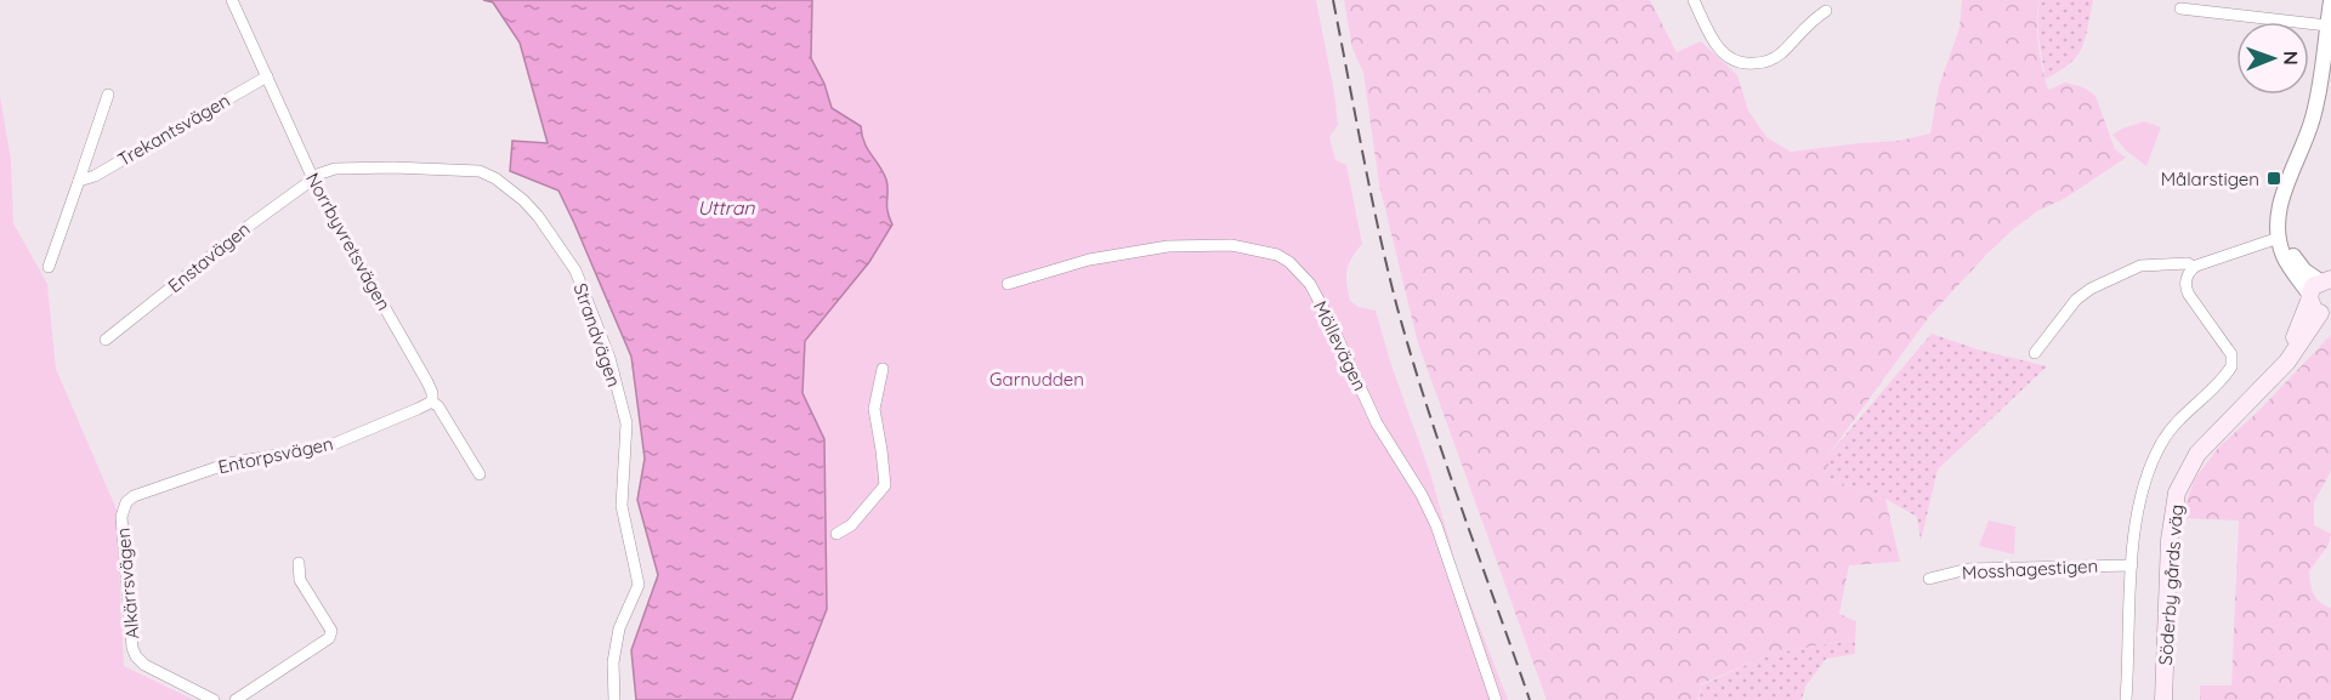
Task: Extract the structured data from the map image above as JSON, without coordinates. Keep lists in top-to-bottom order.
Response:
{
  "streets": {
    "main road": ["Söderby gårds väg"],
    "street": [
      "Trekantsvägen",
      "Norrbyvretsvägen",
      "Enstavägen",
      "Strandvägen",
      "Möllevägen",
      "Entorpsvägen",
      "Mosshagestigen",
      "Alkärrsvägen"
    ]
  },
  "crossings": [
    ["Trekantsvägen", "Norrbyvretsvägen"],
    ["Norrbyvretsvägen", "Enstavägen"],
    ["Norrbyvretsvägen", "Strandvägen"],
    ["Norrbyvretsvägen", "Entorpsvägen"],
    ["Enstavägen", "Strandvägen"],
    ["Entorpsvägen", "Alkärrsvägen"]
  ],
  "water": ["Uttran"],
  "parks": ["Garnudden"],
  "places": {
    "transit": ["Målarstigen"]
  },
  "north": "right"
}
